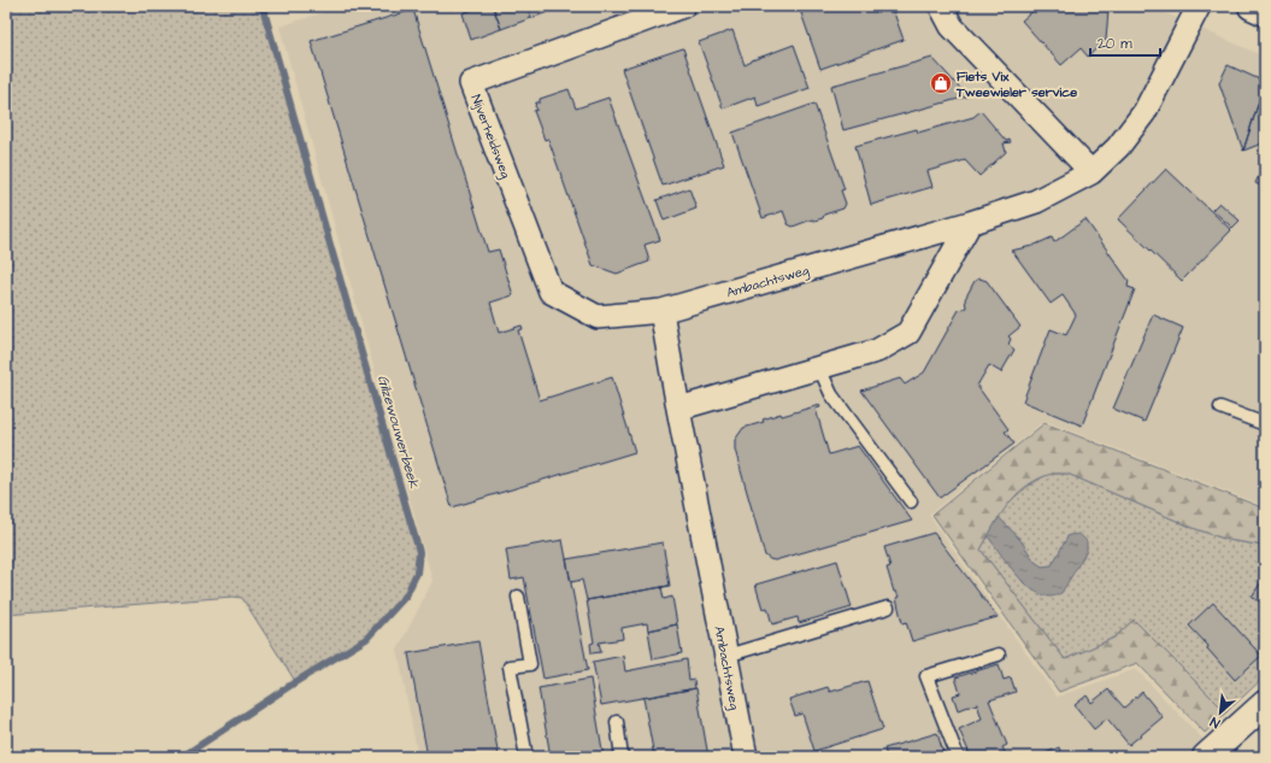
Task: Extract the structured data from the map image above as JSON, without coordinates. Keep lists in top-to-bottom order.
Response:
{
  "streets": {
    "street": ["Nijverheidsweg", "Ambachtsweg"]
  },
  "crossings": [
    ["Nijverheidsweg", "Ambachtsweg"]
  ],
  "water": ["Gilzewouwerbeek"],
  "places": {
    "shop": ["Fiets Vix Tweewieler service"]
  },
  "scale_bar": "20 m",
  "north": "bottom left"
}
